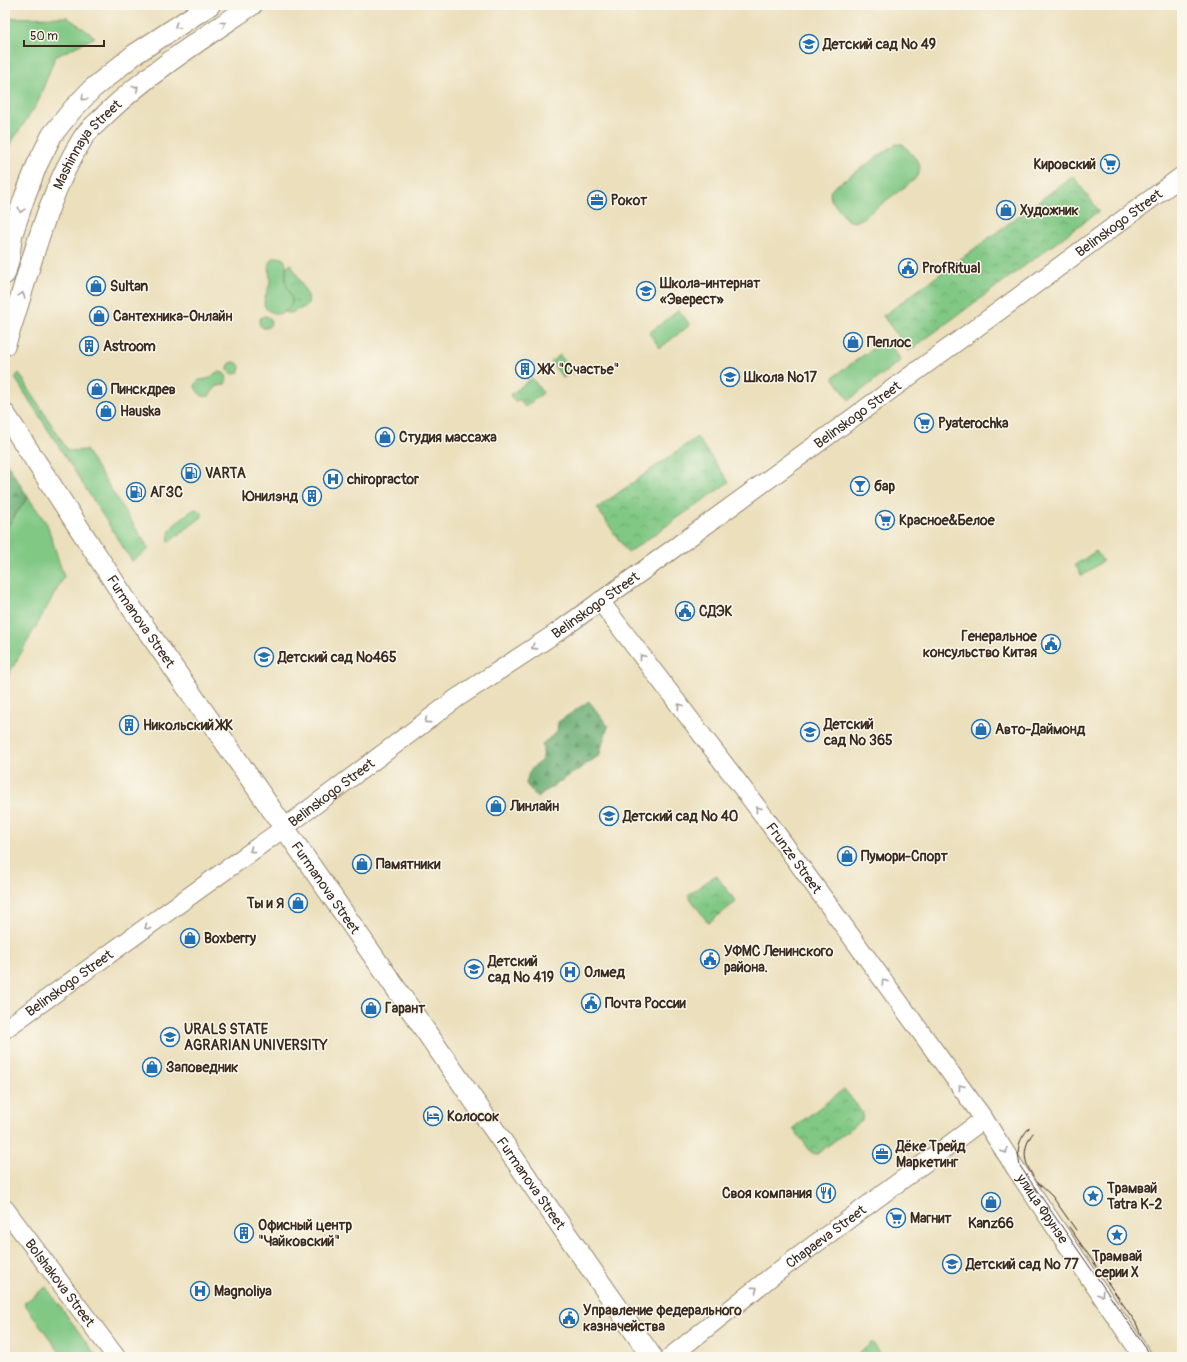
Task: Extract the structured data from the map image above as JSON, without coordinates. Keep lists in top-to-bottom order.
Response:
{
  "streets": {
    "main road": [
      "Mashinnaya Street",
      "Belinskogo Street",
      "Furmanova Street",
      "Frunze Street",
      "улица Фрунзе",
      "Chapaeva Street",
      "Bolshakova Street"
    ]
  },
  "crossings": [
    ["Belinskogo Street", "Furmanova Street"],
    ["Belinskogo Street", "Frunze Street"],
    ["Frunze Street", "улица Фрунзе"],
    ["Frunze Street", "Chapaeva Street"],
    ["улица Фрунзе", "Chapaeva Street"]
  ],
  "one_way": [
    "Belinskogo Street",
    "Frunze Street",
    "улица Фрунзе",
    "Chapaeva Street"
  ],
  "places": {
    "school or university": [
      "Детский сад № 49",
      "Школа-интернат «Эверест»",
      "Школа №17",
      "Детский сад №465",
      "Детский сад № 365",
      "Детский сад № 40",
      "Детский сад № 419",
      "URALS STATE AGRARIAN UNIVERSITY",
      "Детский сад № 77"
    ],
    "supermarket": [
      "Кировский",
      "Pyaterochka",
      "Красное&Белое",
      "Магнит"
    ],
    "office": ["Рокот", "Дёке Трейд Маркетинг"],
    "shop": [
      "Художник",
      "Sultan",
      "Сантехника-Онлайн",
      "Пеплос",
      "Пинскдрев",
      "Hauska",
      "Студия массажа",
      "Авто-Даймонд",
      "Линлайн",
      "Пумори-Спорт",
      "Памятники",
      "Ты и Я",
      "Boxberry",
      "Гарант",
      "Заповедник",
      "Kanz66"
    ],
    "public building": [
      "ProfRitual",
      "СДЭК",
      "Генеральное консульство Китая",
      "УФМС Ленинского района.",
      "Почта России",
      "Управление федерального казначейства"
    ],
    "building": [
      "Astroom",
      "ЖК \"Счастье\"",
      "Юнилэнд",
      "Никольский ЖК",
      "Офисный центр \"Чайковский\""
    ],
    "fuel station": ["VARTA", "АГЗС"],
    "hospital": ["chiropractor", "Олмед", "Magnoliya"],
    "bar": ["бар"],
    "hotel": ["Колосок"],
    "restaurant": ["Своя компания"],
    "place": ["Трамвай Tatra K-2", "Трамвай серии X"]
  },
  "scale_bar": "50 m"
}
